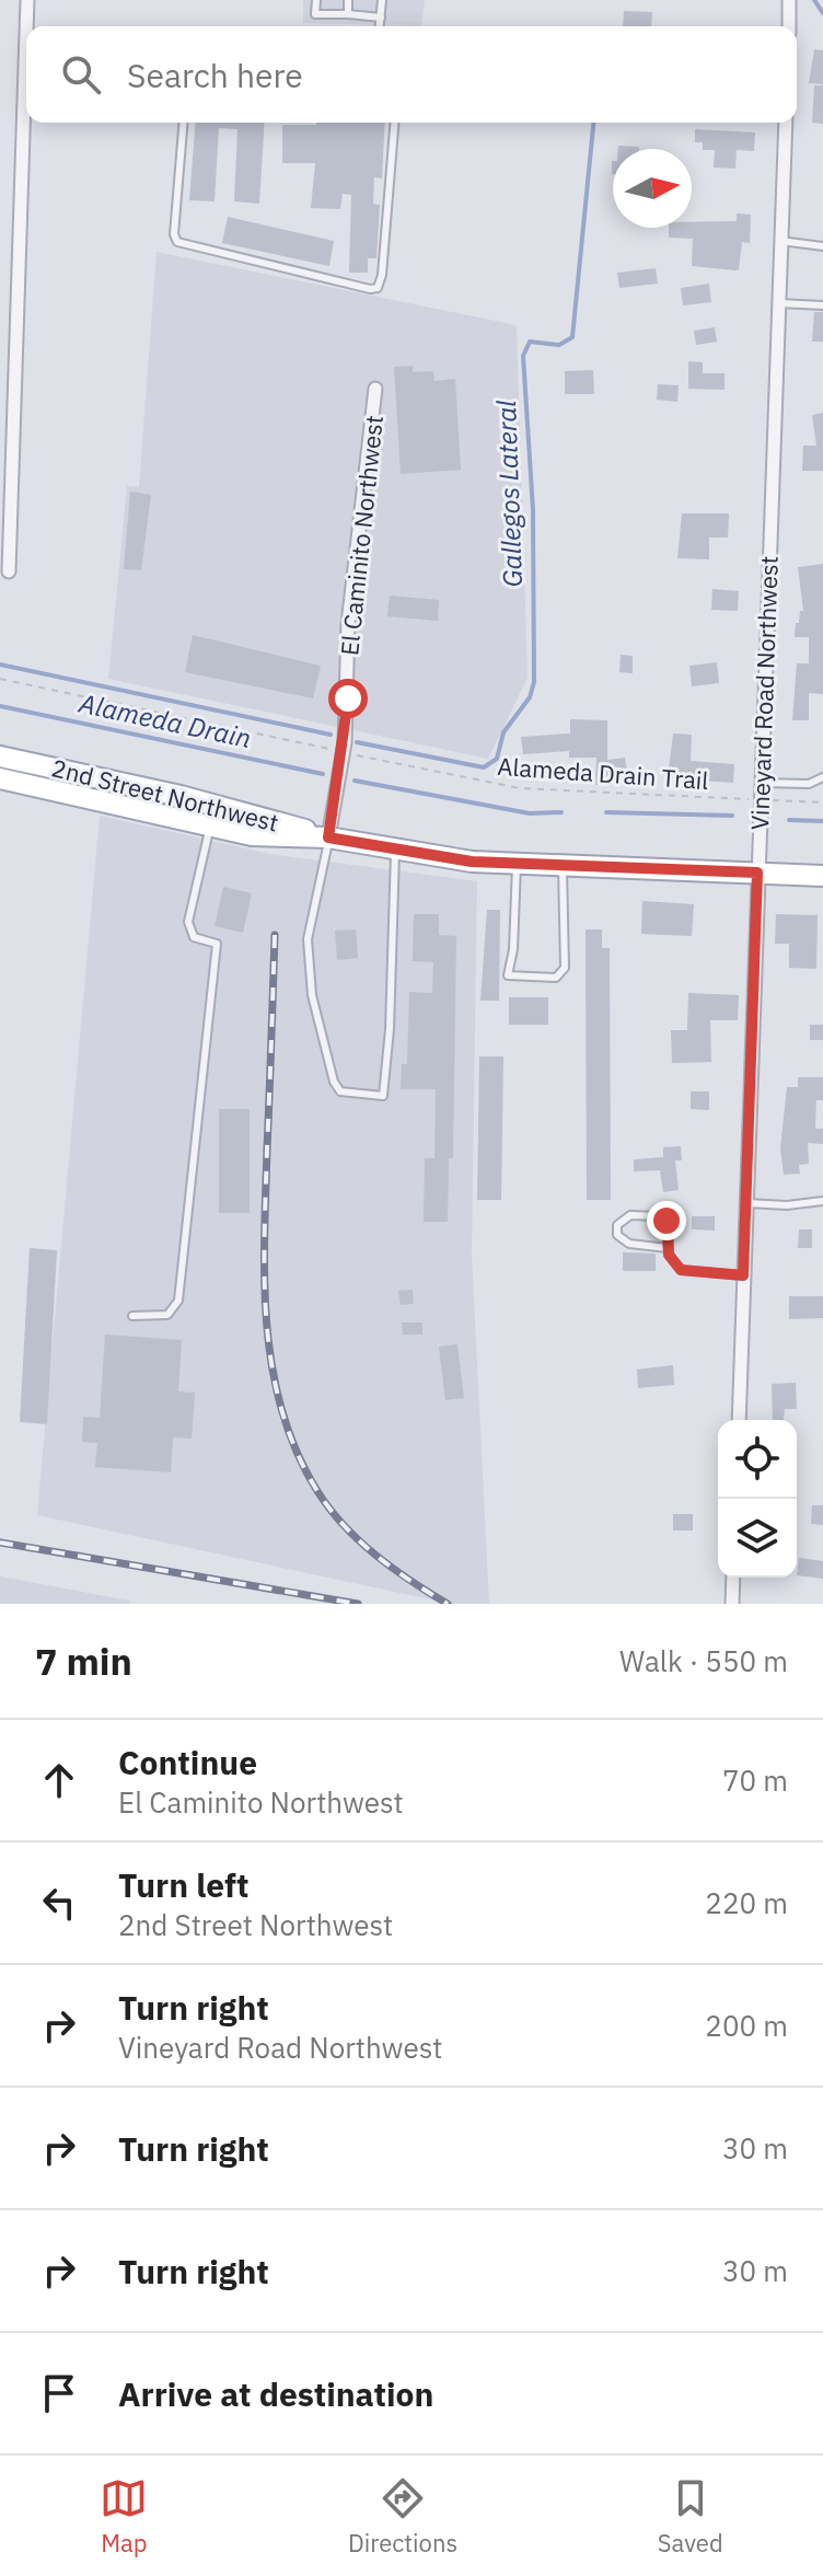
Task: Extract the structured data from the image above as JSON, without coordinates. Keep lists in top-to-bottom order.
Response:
{
  "streets": {
    "main road": ["2nd Street Northwest"],
    "street": ["El Caminito Northwest", "Vineyard Road Northwest"],
    "path": ["Alameda Drain Trail"]
  },
  "crossings": [
    ["El Caminito Northwest", "2nd Street Northwest"],
    ["Vineyard Road Northwest", "2nd Street Northwest"]
  ],
  "water": ["Gallegos Lateral", "Alameda Drain"],
  "north": "right",
  "page": {
    "search": "Search here",
    "heading": ["7 min", "Walk · 550 m"],
    "list": [
      ["Continue", "El Caminito Northwest", "70 m"],
      ["Turn left", "2nd Street Northwest", "220 m"],
      ["Turn right", "Vineyard Road Northwest", "200 m"],
      ["Turn right", "30 m"],
      ["Turn right", "30 m"],
      "Arrive at destination"
    ],
    "nav": ["Map", "Directions", "Saved"]
  }
}
